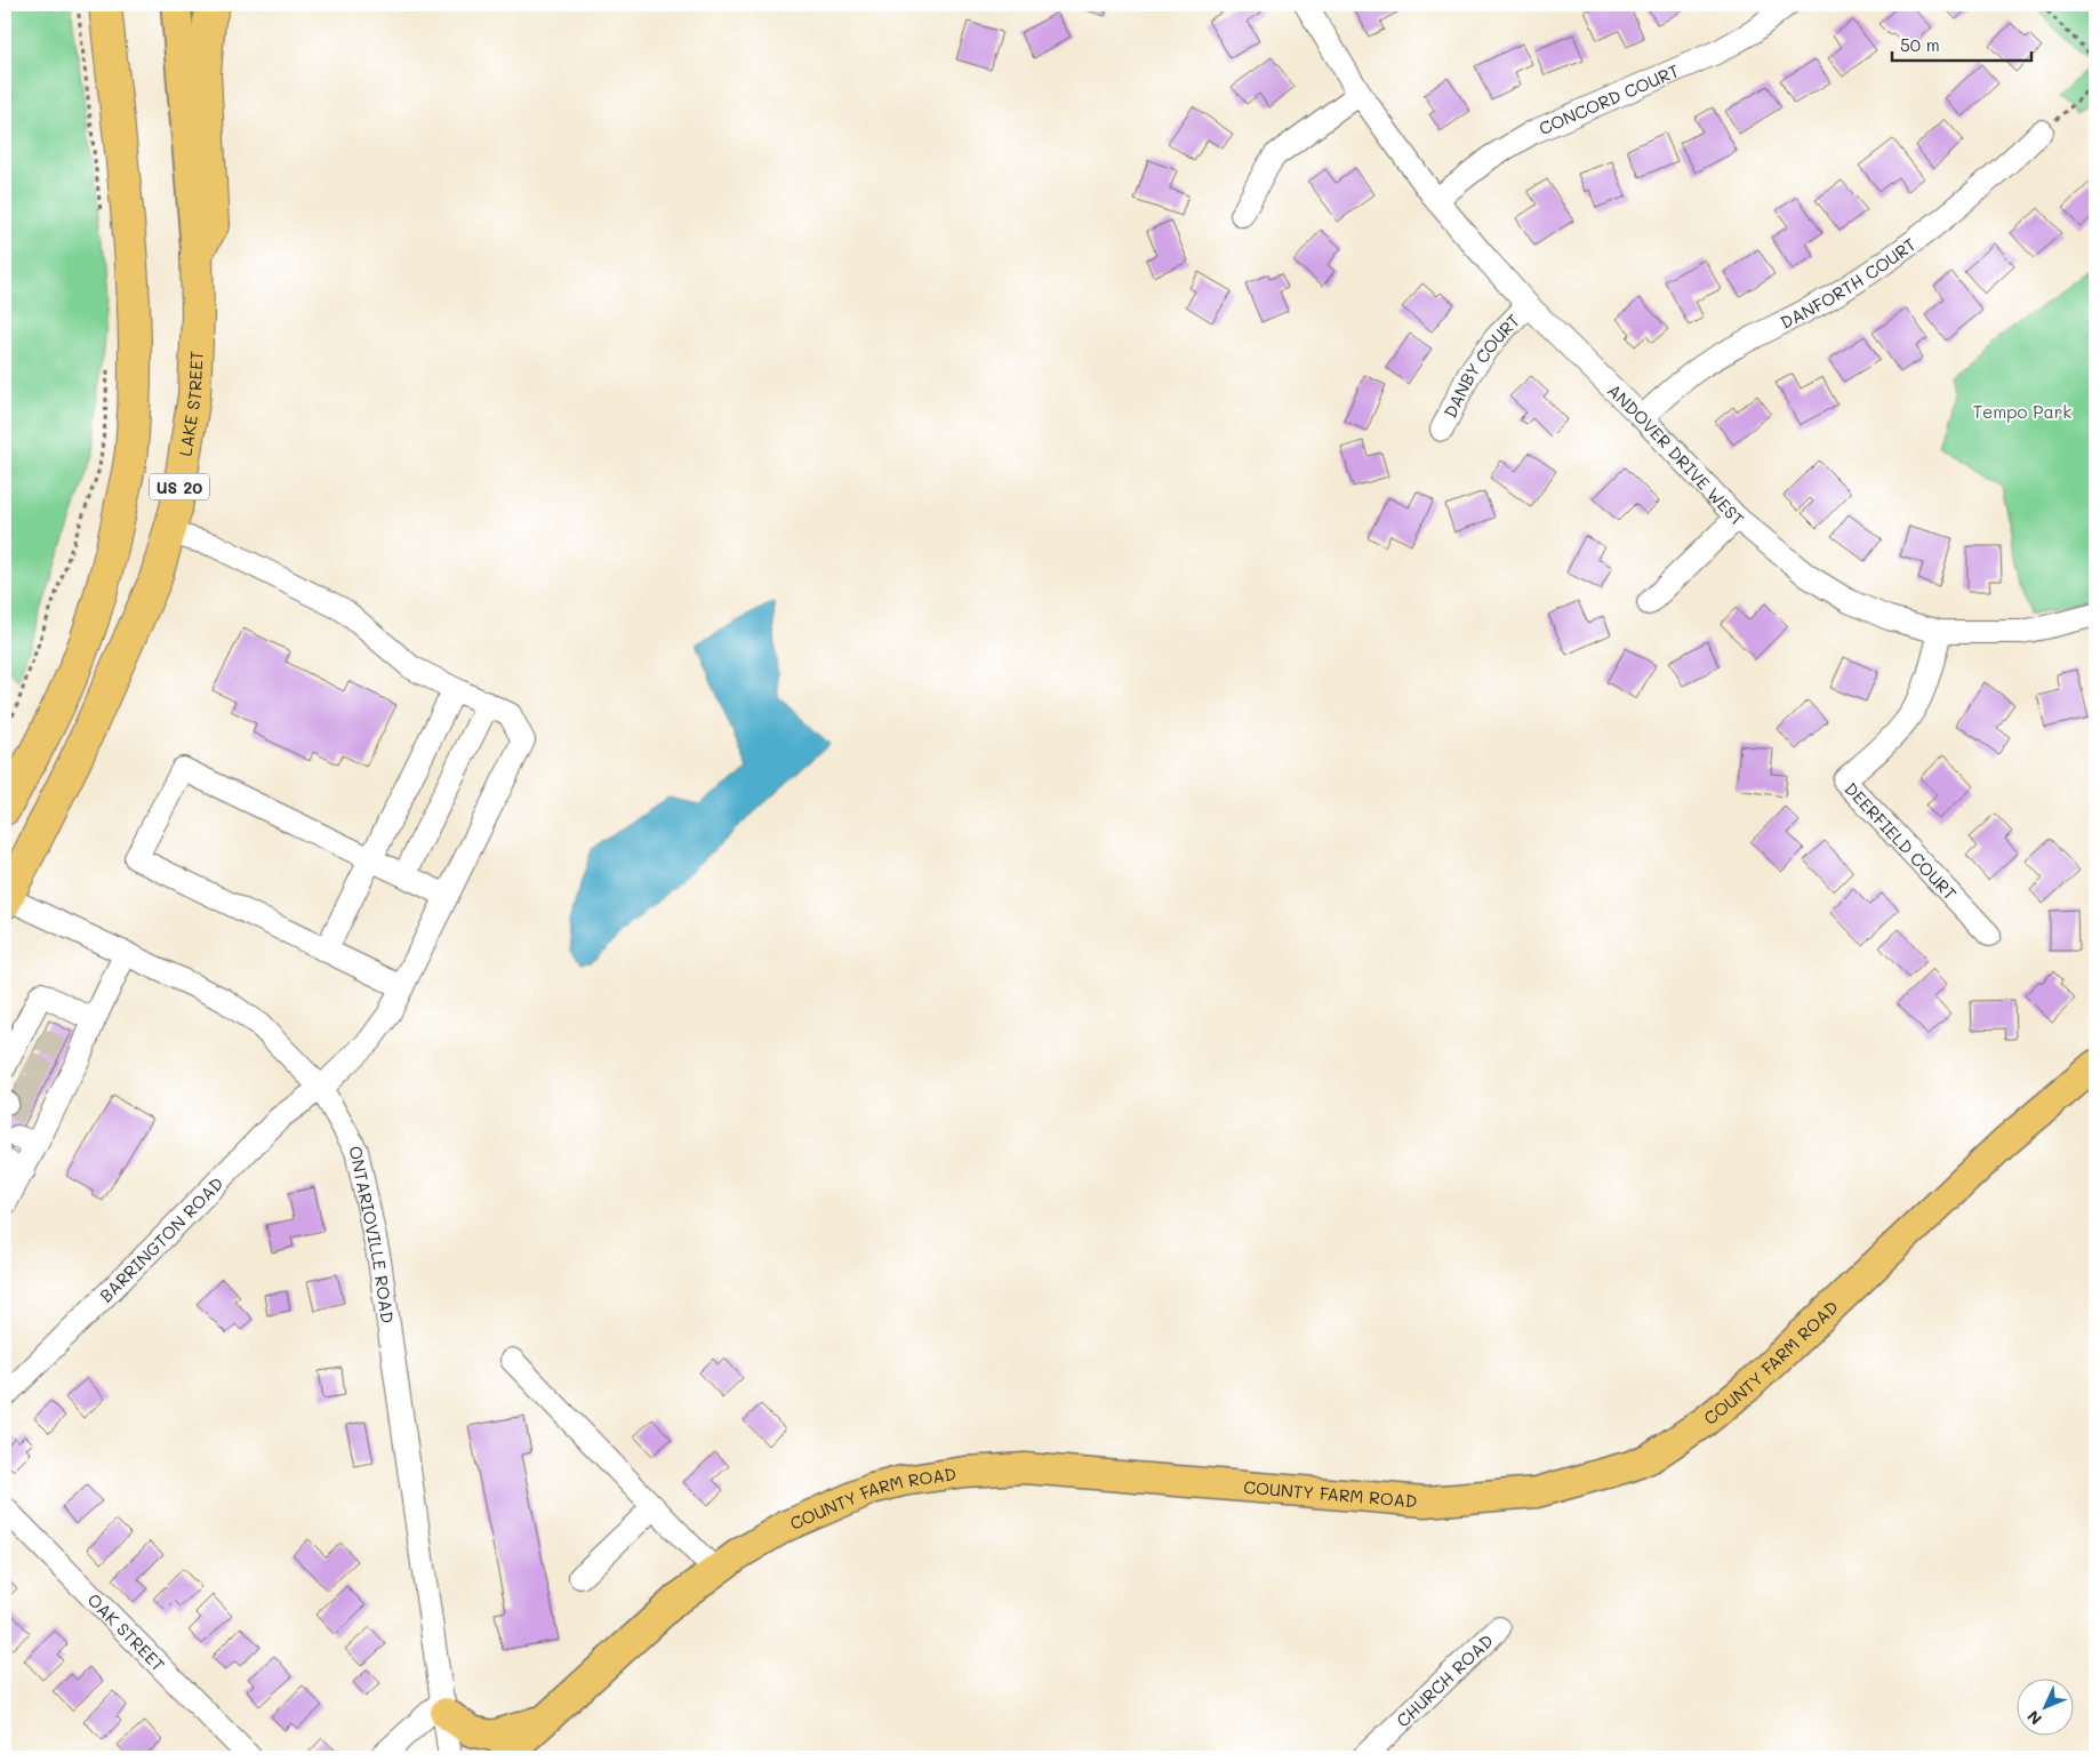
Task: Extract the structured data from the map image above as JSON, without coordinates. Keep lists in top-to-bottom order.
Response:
{
  "streets": {
    "highway": ["LAKE STREET", "US 20"],
    "main road": ["COUNTY FARM ROAD"],
    "street": [
      "CONCORD COURT",
      "DANFORTH COURT",
      "DANBY COURT",
      "ANDOVER DRIVE WEST",
      "DEERFIELD COURT",
      "ONTARIOVILLE ROAD",
      "BARRINGTON ROAD",
      "OAK STREET",
      "CHURCH ROAD"
    ]
  },
  "crossings": [
    ["CONCORD COURT", "ANDOVER DRIVE WEST"],
    ["DANFORTH COURT", "ANDOVER DRIVE WEST"],
    ["DANBY COURT", "ANDOVER DRIVE WEST"],
    ["LAKE STREET", "ONTARIOVILLE ROAD"],
    ["ANDOVER DRIVE WEST", "DEERFIELD COURT"],
    ["ONTARIOVILLE ROAD", "BARRINGTON ROAD"]
  ],
  "parks": ["Tempo Park"],
  "scale_bar": "50 m",
  "north": "bottom left"
}
